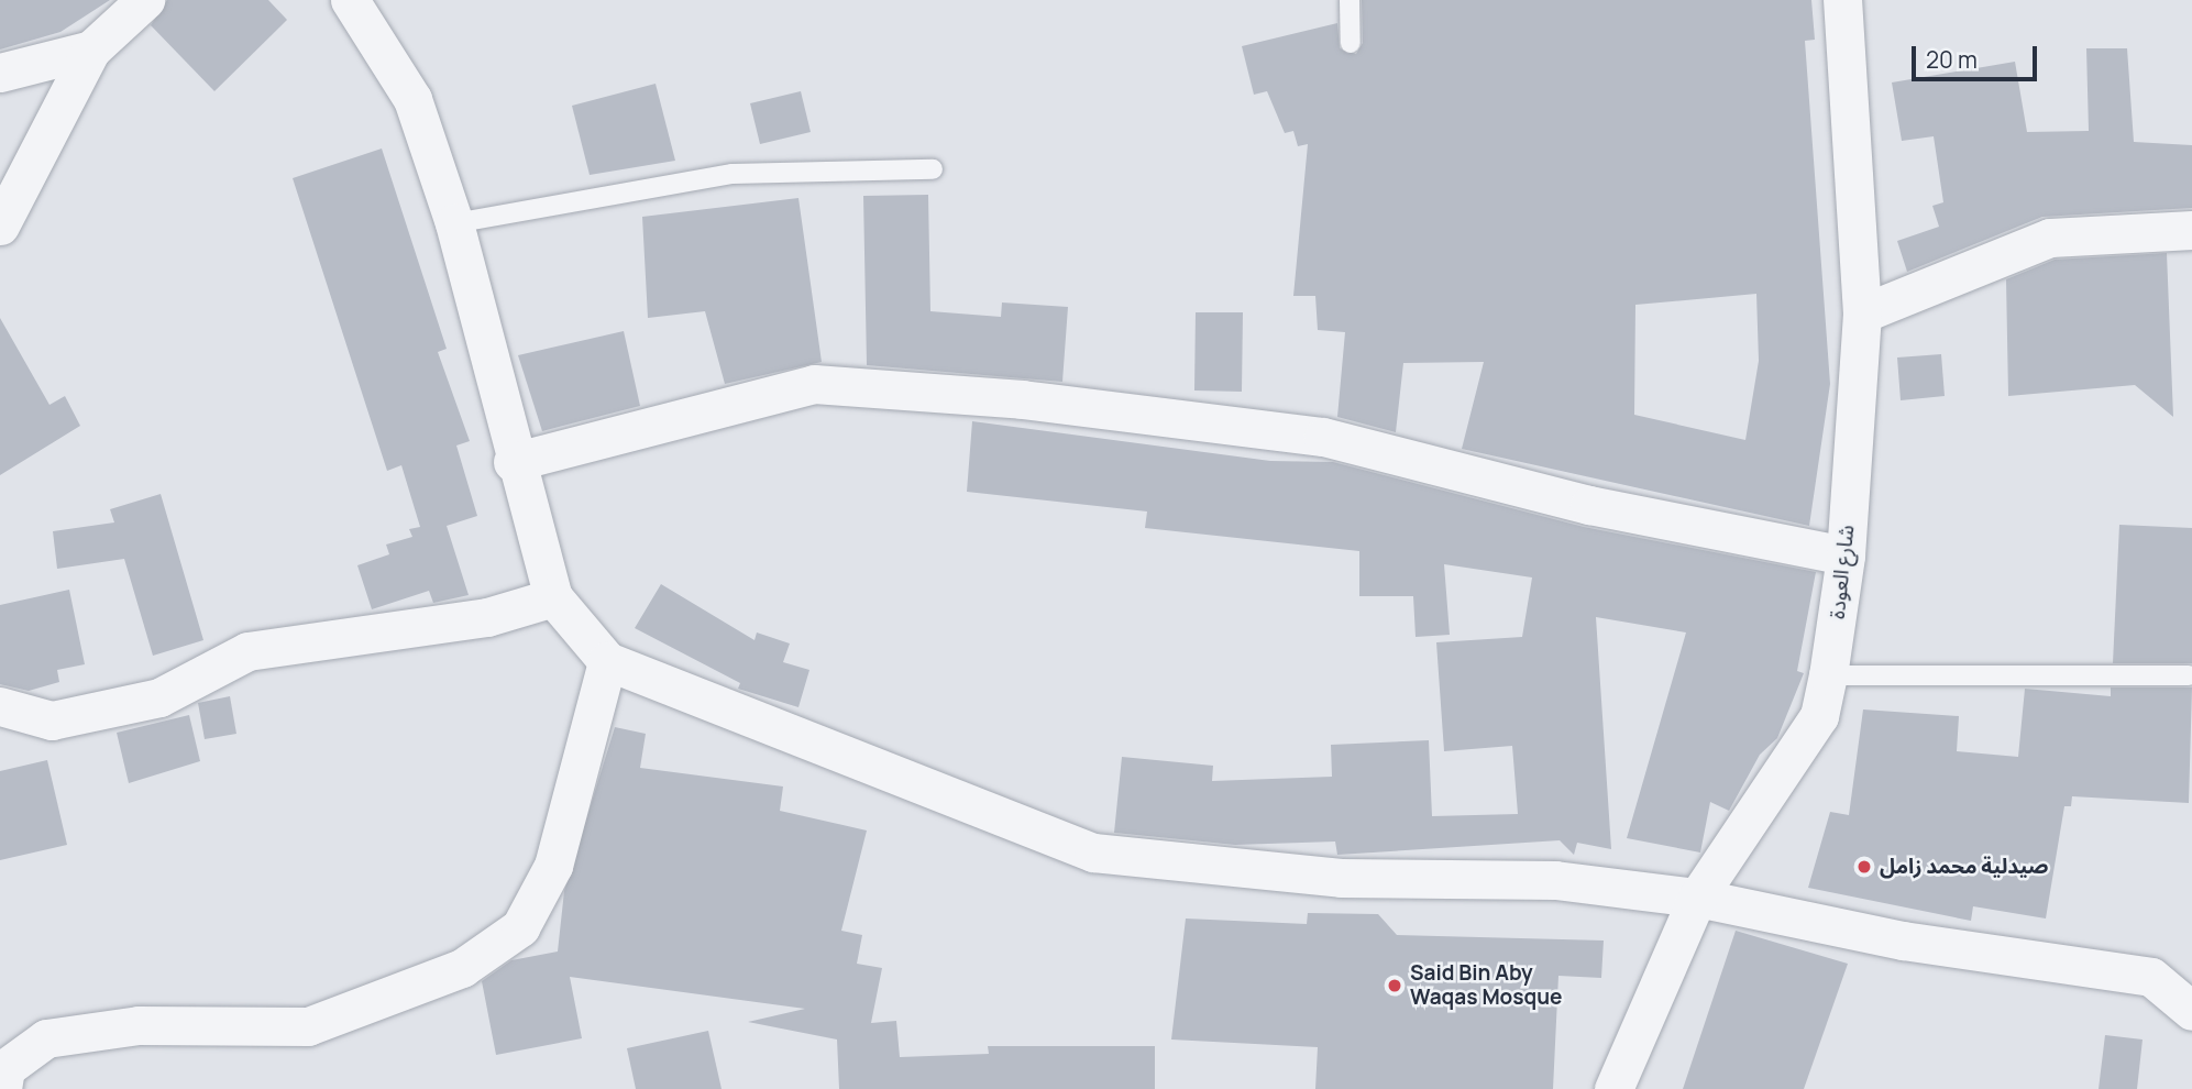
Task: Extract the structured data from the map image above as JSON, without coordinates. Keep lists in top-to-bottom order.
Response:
{
  "streets": {
    "street": ["شارع العودة"]
  },
  "places": ["صيدلية محمد زامل", "Said Bin Aby Waqas Mosque"],
  "scale_bar": "20 m"
}
